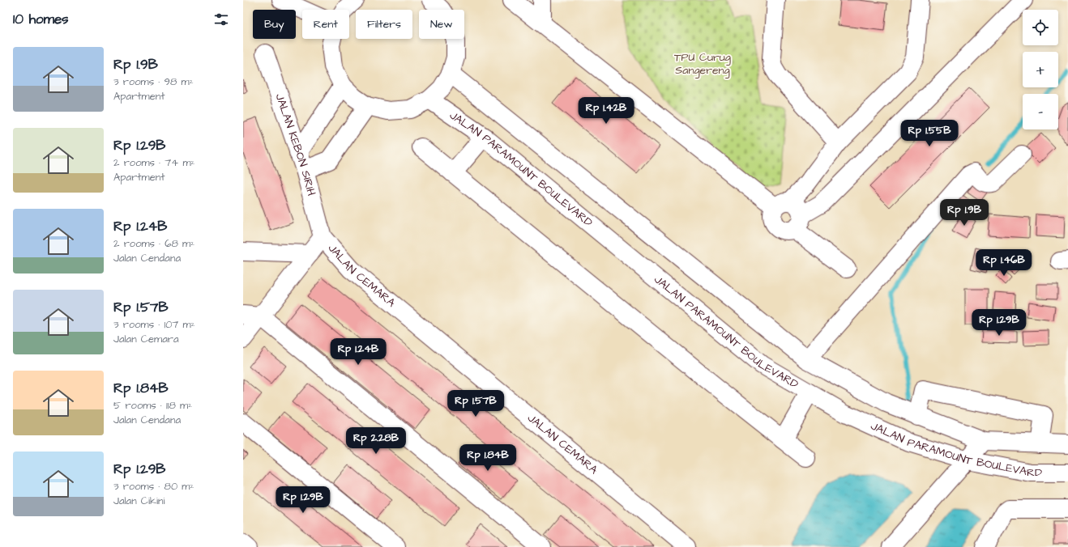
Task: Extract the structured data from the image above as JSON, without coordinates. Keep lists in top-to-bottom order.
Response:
{
  "streets": {
    "street": ["JALAN KEBON SIRIH", "JALAN PARAMOUNT BOULEVARD", "JALAN CEMARA"]
  },
  "crossings": [
    ["JALAN KEBON SIRIH", "JALAN CEMARA"]
  ],
  "parks": ["TPU Curug Sangereng"],
  "page": {
    "heading": "10 homes",
    "map_buttons": ["+", "−"],
    "chip": [
      "Buy",
      "Rent",
      "Filters",
      "New"
    ],
    "list": [
      {
        "name": "Rp 1.9B",
        "note": "3 rooms · 98 m² · Apartment"
      },
      {
        "name": "Rp 1.29B",
        "note": "2 rooms · 74 m² · Apartment"
      },
      {
        "name": "Rp 1.24B",
        "note": "2 rooms · 68 m² · Jalan Cendana"
      },
      {
        "name": "Rp 1.57B",
        "note": "3 rooms · 107 m² · Jalan Cemara"
      },
      {
        "name": "Rp 1.84B",
        "note": "5 rooms · 118 m² · Jalan Cendana"
      },
      {
        "name": "Rp 1.29B",
        "note": "3 rooms · 80 m² · Jalan Cikini"
      }
    ],
    "price": [
      "Rp 1.42B",
      "Rp 1.55B",
      "Rp 1.9B",
      "Rp 1.46B",
      "Rp 1.29B",
      "Rp 1.24B",
      "Rp 1.57B",
      "Rp 2.28B",
      "Rp 1.84B",
      "Rp 1.29B"
    ]
  }
}
